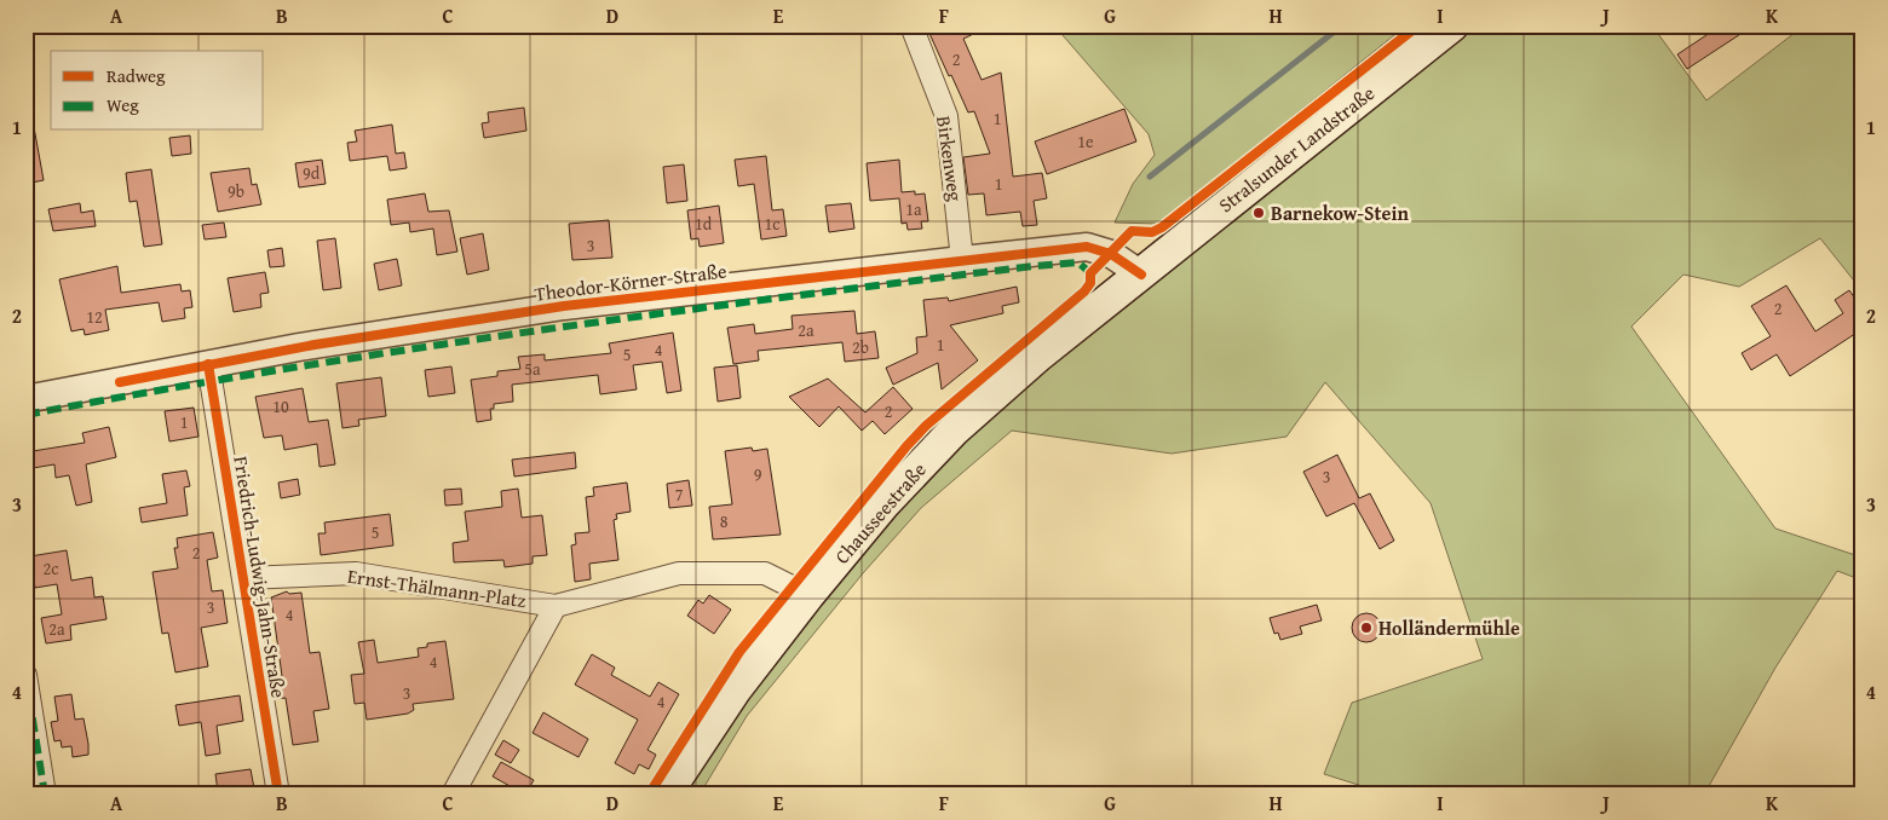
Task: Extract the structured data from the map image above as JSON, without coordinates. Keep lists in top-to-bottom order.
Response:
{
  "streets": {
    "main road": ["Stralsunder Landstraße", "Chausseestraße"],
    "street": [
      "Birkenweg",
      "Theodor-Körner-Straße",
      "Friedrich-Ludwig-Jahn-Straße",
      "Ernst-Thälmann-Platz"
    ]
  },
  "crossings": [
    ["Stralsunder Landstraße", "Theodor-Körner-Straße"],
    ["Stralsunder Landstraße", "Chausseestraße"],
    ["Birkenweg", "Theodor-Körner-Straße"],
    ["Theodor-Körner-Straße", "Chausseestraße"],
    ["Theodor-Körner-Straße", "Friedrich-Ludwig-Jahn-Straße"],
    ["Chausseestraße", "Ernst-Thälmann-Platz"],
    ["Friedrich-Ludwig-Jahn-Straße", "Ernst-Thälmann-Platz"]
  ],
  "places": ["Barnekow-Stein", "Holländermühle"],
  "house_numbers": [
    "2",
    "1",
    "1e",
    "9d",
    "1",
    "9b",
    "1a",
    "1d",
    "1c",
    "3",
    "2",
    "12",
    "2a",
    "1",
    "2b",
    "4",
    "5",
    "5a",
    "10",
    "2",
    "1",
    "9",
    "3",
    "7",
    "8",
    "5",
    "2",
    "2c",
    "3",
    "4",
    "2a",
    "4",
    "3",
    "4"
  ],
  "legend": ["Radweg", "Weg"],
  "grid": {
    "columns": [
      "A",
      "B",
      "C",
      "D",
      "E",
      "F",
      "G",
      "H",
      "I",
      "J",
      "K"
    ],
    "rows": [
      "1",
      "2",
      "3",
      "4"
    ]
  }
}
